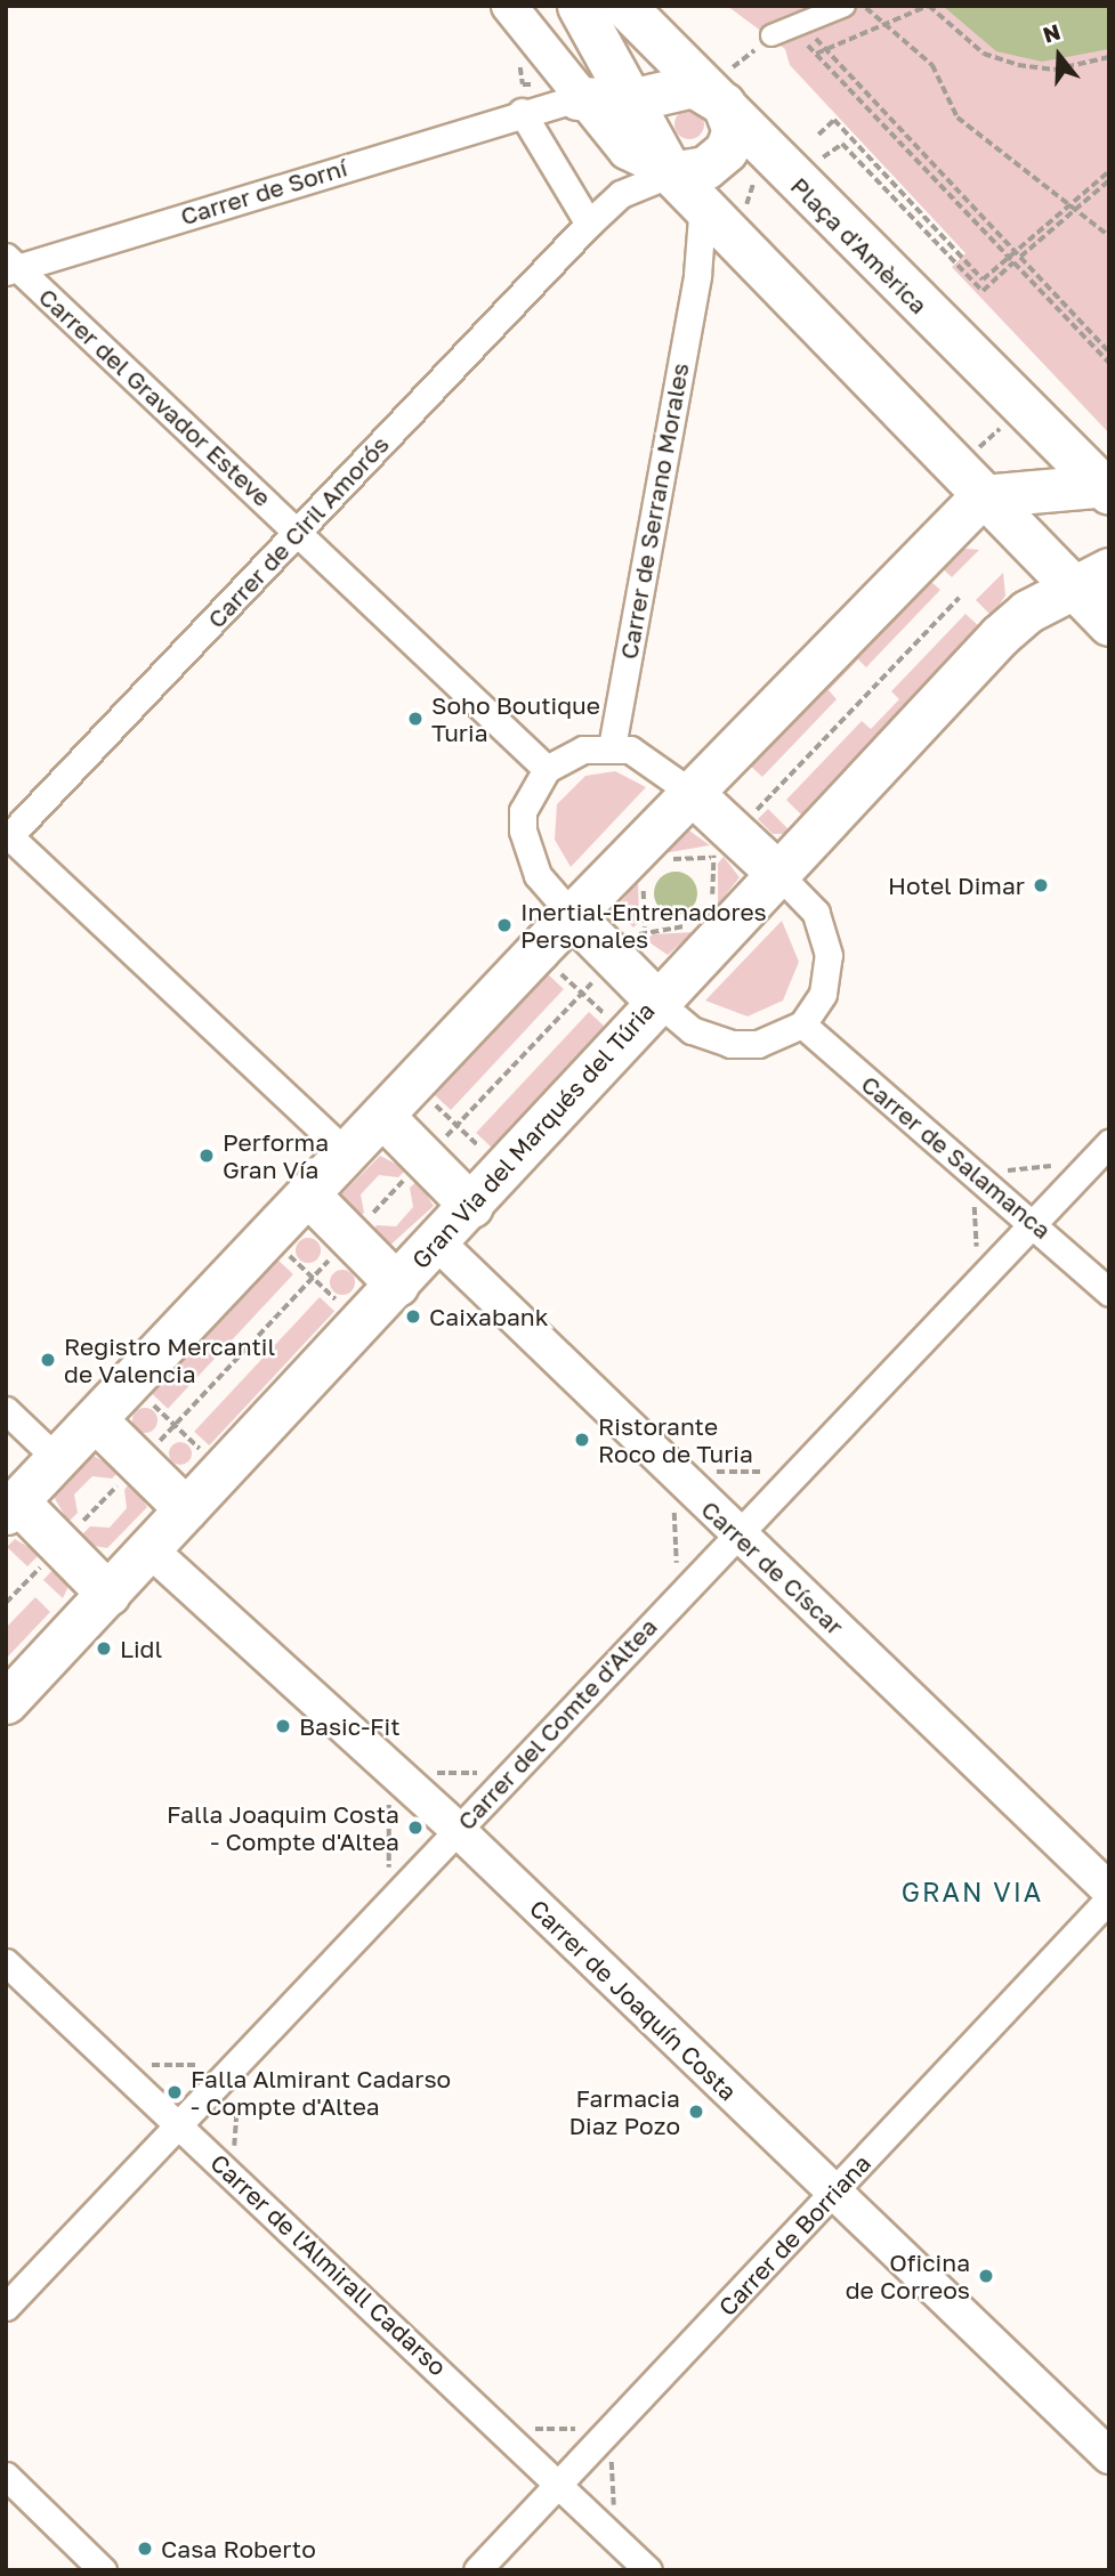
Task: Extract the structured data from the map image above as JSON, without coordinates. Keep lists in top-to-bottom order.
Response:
{
  "streets": {
    "main road": ["Plaça d'Amèrica", "Gran Via del Marqués del Túria"],
    "street": [
      "Carrer de Sorní",
      "Carrer del Gravador Esteve",
      "Carrer de Serrano Morales",
      "Carrer de Ciril Amorós",
      "Carrer de Salamanca",
      "Carrer de Císcar",
      "Carrer del Comte d'Altea",
      "Carrer de Joaquín Costa",
      "Carrer de Borriana",
      "Carrer de l'Almirall Cadarso"
    ]
  },
  "crossings": [
    ["Carrer de Sorní", "Carrer del Gravador Esteve"],
    ["Carrer del Gravador Esteve", "Carrer de Ciril Amorós"],
    ["Gran Via del Marqués del Túria", "Carrer de Císcar"],
    ["Gran Via del Marqués del Túria", "Carrer de Joaquín Costa"],
    ["Carrer de Salamanca", "Carrer del Comte d'Altea"],
    ["Carrer de Císcar", "Carrer del Comte d'Altea"],
    ["Carrer del Comte d'Altea", "Carrer de Joaquín Costa"],
    ["Carrer del Comte d'Altea", "Carrer de l'Almirall Cadarso"],
    ["Carrer de Joaquín Costa", "Carrer de Borriana"],
    ["Carrer de Borriana", "Carrer de l'Almirall Cadarso"]
  ],
  "districts": ["GRAN VIA"],
  "places": [
    "Soho Boutique Turia",
    "Hotel Dimar",
    "Inertial-Entrenadores Personales",
    "Performa Gran Vía",
    "Caixabank",
    "Registro Mercantil de Valencia",
    "Ristorante Roco de Turia",
    "Lidl",
    "Basic-Fit",
    "Falla Joaquim Costa - Compte d'Altea",
    "Falla Almirant Cadarso - Compte d'Altea",
    "Farmacia Diaz Pozo",
    "Oficina de Correos",
    "Casa Roberto"
  ],
  "north": "top"
}
